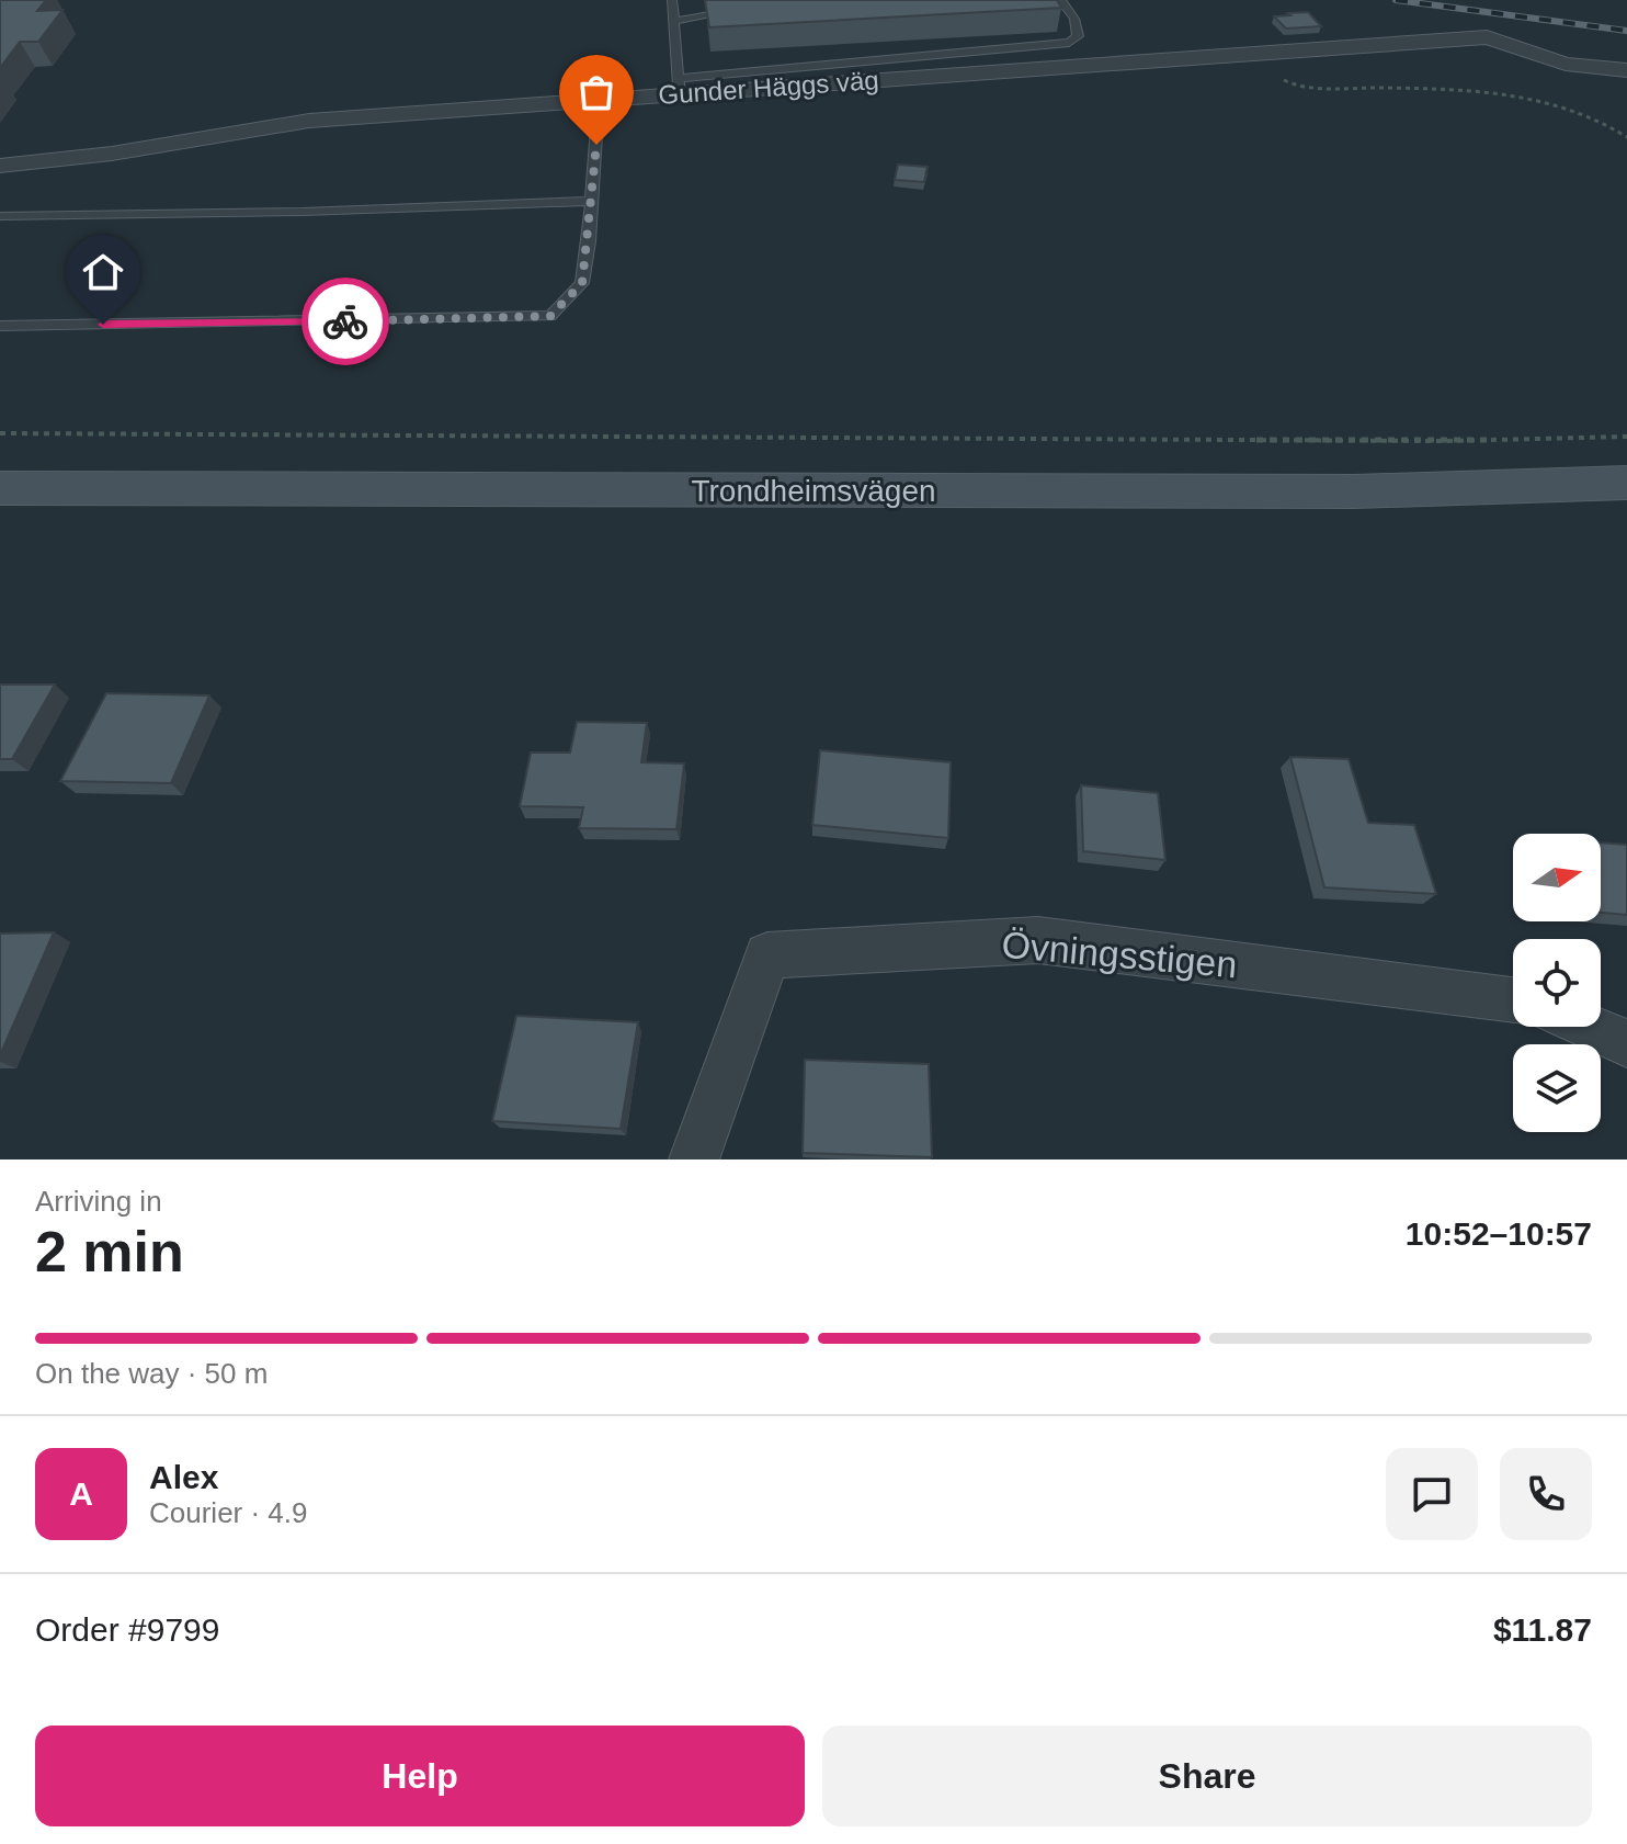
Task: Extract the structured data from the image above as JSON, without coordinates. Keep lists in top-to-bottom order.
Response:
{
  "streets": {
    "main road": ["Trondheimsvägen"],
    "street": ["Gunder Häggs väg", "Övningsstigen"]
  },
  "north": "right",
  "page": {
    "heading": ["2 min", "Arriving in", "10:52–10:57"],
    "panel": [
      "Alex",
      "Courier · 4.9",
      "Order #9799",
      "$11.87"
    ],
    "bar": "On the way · 50 m",
    "round": "A",
    "buttons": ["Help", "Share"]
  }
}
